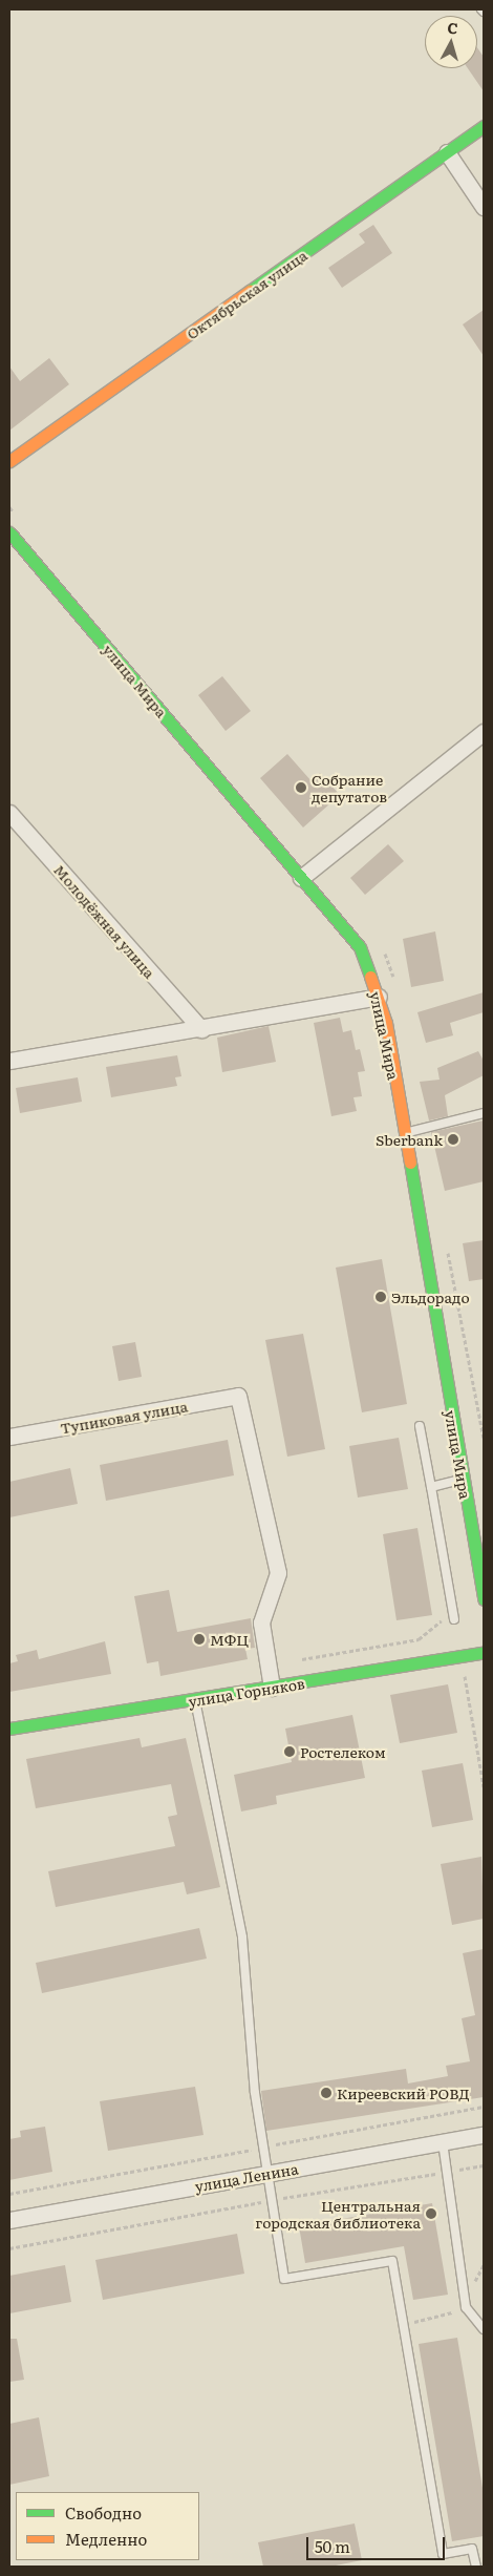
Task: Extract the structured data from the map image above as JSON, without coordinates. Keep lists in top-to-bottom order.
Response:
{
  "streets": {
    "main road": ["Октябрьская улица", "улица Мира", "улица Горняков"],
    "street": ["Молодёжная улица", "Тупиковая улица", "улица Ленина"]
  },
  "crossings": [
    ["Тупиковая улица", "улица Горняков"]
  ],
  "places": [
    "Собрание депутатов",
    "Sberbank",
    "Эльдорадо",
    "МФЦ",
    "Ростелеком",
    "Киреевский РОВД",
    "Центральная городская библиотека"
  ],
  "legend": ["Свободно", "Медленно"],
  "scale_bar": "50 m",
  "north": "top"
}
